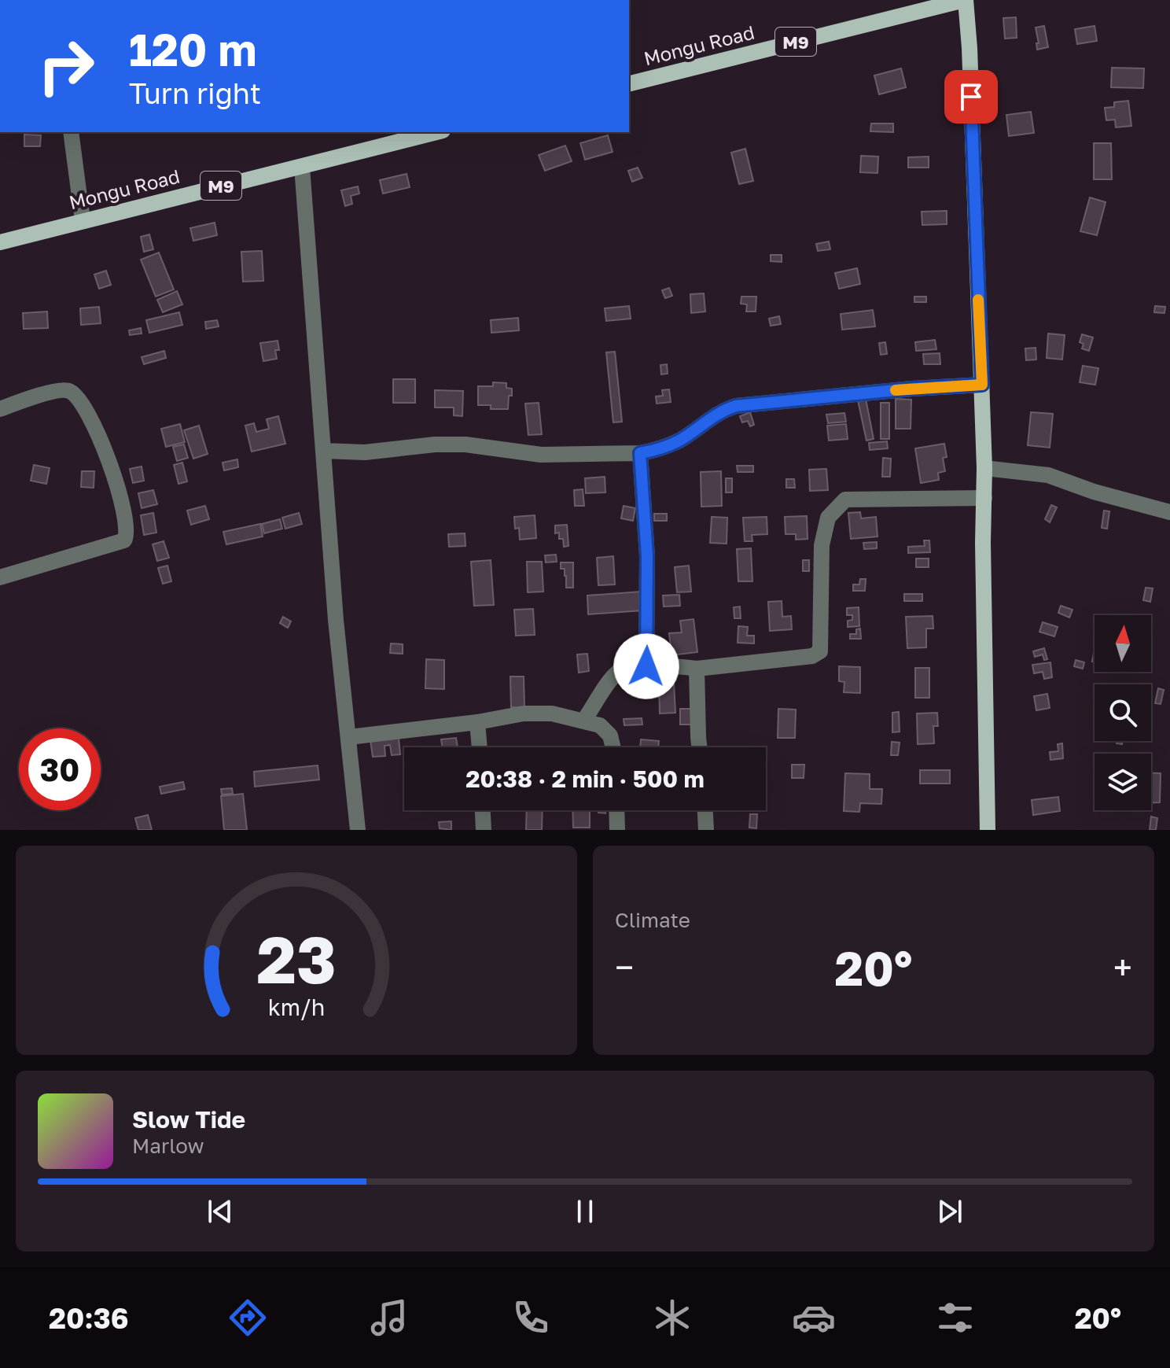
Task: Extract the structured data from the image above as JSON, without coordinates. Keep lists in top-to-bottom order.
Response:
{
  "streets": {
    "main road": ["M9", "Mongu Road"]
  },
  "north": "top",
  "page": {
    "turn": ["120 m", "Turn right"],
    "limit": "30",
    "trip": "20:38 · 2 min · 500 m",
    "tile": "Climate",
    "heat": ["−", "20°", "+"],
    "song": ["Slow Tide", "Marlow"],
    "tabs": ["20:36", "20°"],
    "gauge": ["23", "km/h"]
  }
}
